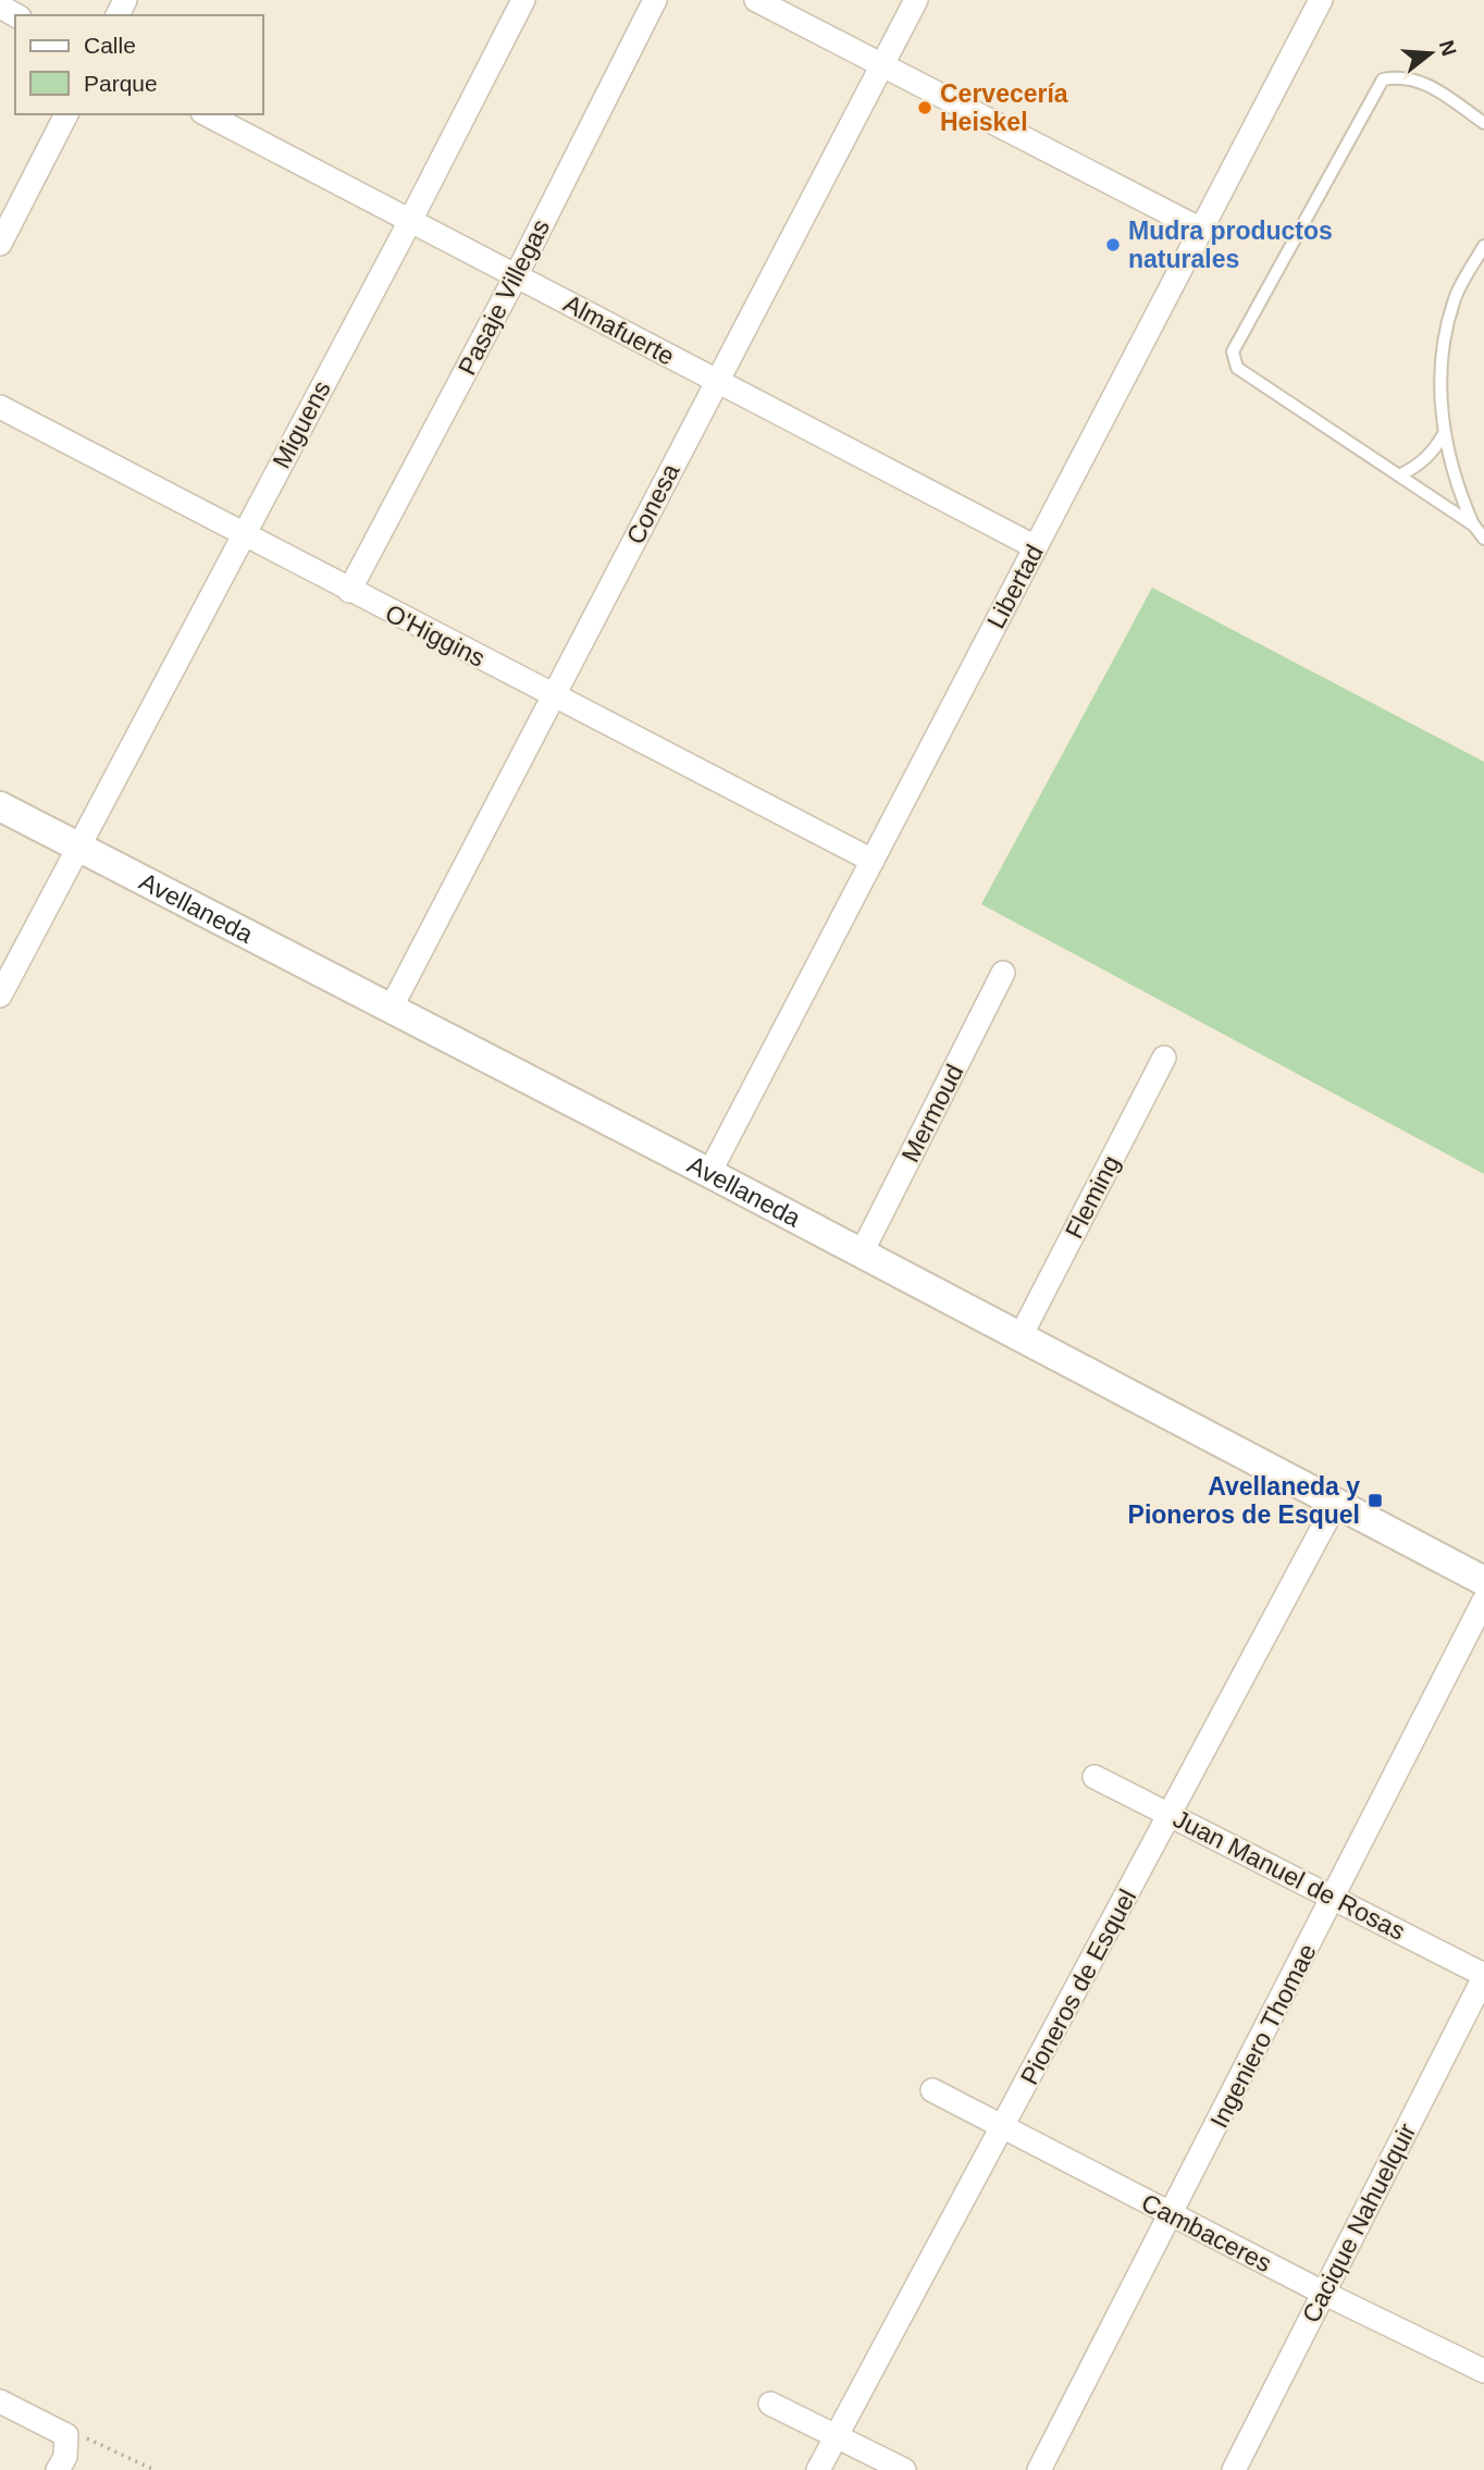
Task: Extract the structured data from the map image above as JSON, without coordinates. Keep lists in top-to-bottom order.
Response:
{
  "streets": {
    "street": [
      "Pasaje Villegas",
      "Almafuerte",
      "Miguens",
      "Conesa",
      "Libertad",
      "O'Higgins",
      "Avellaneda",
      "Mermoud",
      "Fleming",
      "Juan Manuel de Rosas",
      "Pioneros de Esquel",
      "Ingeniero Thomae",
      "Cacique Nahuelquir",
      "Cambaceres"
    ]
  },
  "crossings": [
    ["Pasaje Villegas", "Almafuerte"],
    ["Pasaje Villegas", "O'Higgins"],
    ["Almafuerte", "Miguens"],
    ["Almafuerte", "Conesa"],
    ["Almafuerte", "Libertad"],
    ["Miguens", "O'Higgins"],
    ["Miguens", "Avellaneda"],
    ["Conesa", "O'Higgins"],
    ["Conesa", "Avellaneda"],
    ["Libertad", "O'Higgins"],
    ["Libertad", "Avellaneda"],
    ["Avellaneda", "Mermoud"],
    ["Avellaneda", "Fleming"],
    ["Avellaneda", "Pioneros de Esquel"],
    ["Juan Manuel de Rosas", "Pioneros de Esquel"],
    ["Juan Manuel de Rosas", "Ingeniero Thomae"],
    ["Juan Manuel de Rosas", "Cacique Nahuelquir"],
    ["Pioneros de Esquel", "Cambaceres"],
    ["Ingeniero Thomae", "Cambaceres"],
    ["Cacique Nahuelquir", "Cambaceres"]
  ],
  "places": {
    "other": ["Cervecería Heiskel", "Mudra productos naturales"],
    "transit": ["Avellaneda y Pioneros de Esquel"]
  },
  "legend": ["Calle", "Parque"],
  "north": "right"
}
